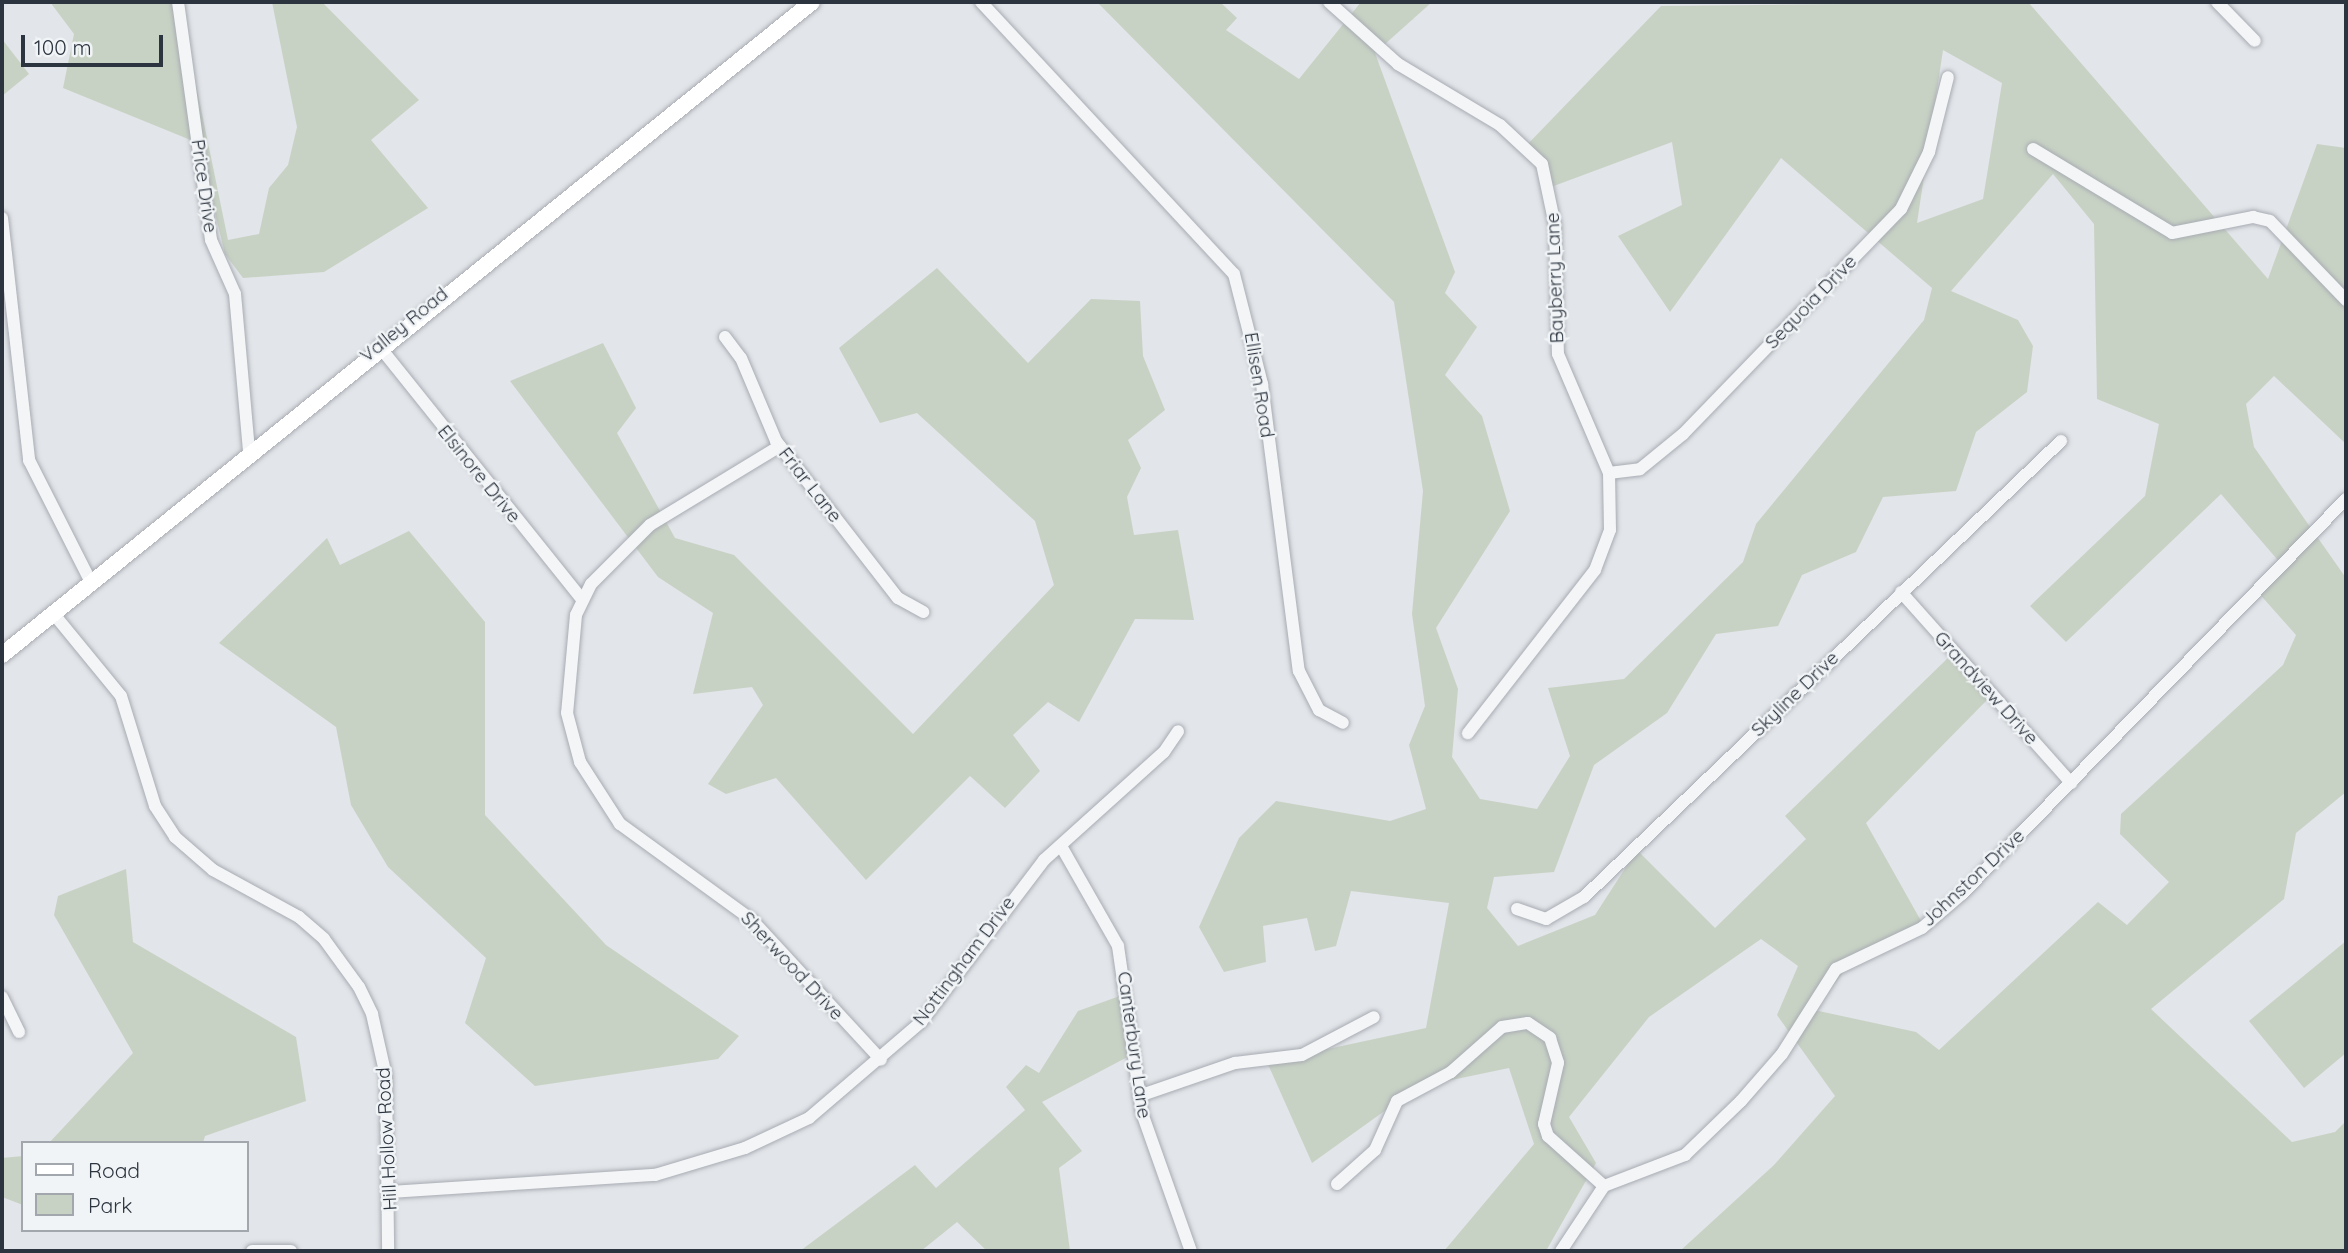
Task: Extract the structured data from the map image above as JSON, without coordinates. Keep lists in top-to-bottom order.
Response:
{
  "streets": {
    "main road": ["Valley Road"],
    "street": [
      "Price Drive",
      "Bayberry Lane",
      "Sequoia Drive",
      "Ellisen Road",
      "Elsinore Drive",
      "Friar Lane",
      "Grandview Drive",
      "Skyline Drive",
      "Johnston Drive",
      "Nottingham Drive",
      "Sherwood Drive",
      "Canterbury Lane",
      "Hill Hollow Road"
    ]
  },
  "crossings": [
    ["Price Drive", "Valley Road"],
    ["Bayberry Lane", "Sequoia Drive"],
    ["Valley Road", "Elsinore Drive"],
    ["Valley Road", "Hill Hollow Road"],
    ["Elsinore Drive", "Sherwood Drive"],
    ["Friar Lane", "Sherwood Drive"],
    ["Grandview Drive", "Skyline Drive"],
    ["Grandview Drive", "Johnston Drive"],
    ["Nottingham Drive", "Sherwood Drive"],
    ["Nottingham Drive", "Canterbury Lane"],
    ["Nottingham Drive", "Hill Hollow Road"]
  ],
  "legend": ["Road", "Park"],
  "scale_bar": "100 m"
}
